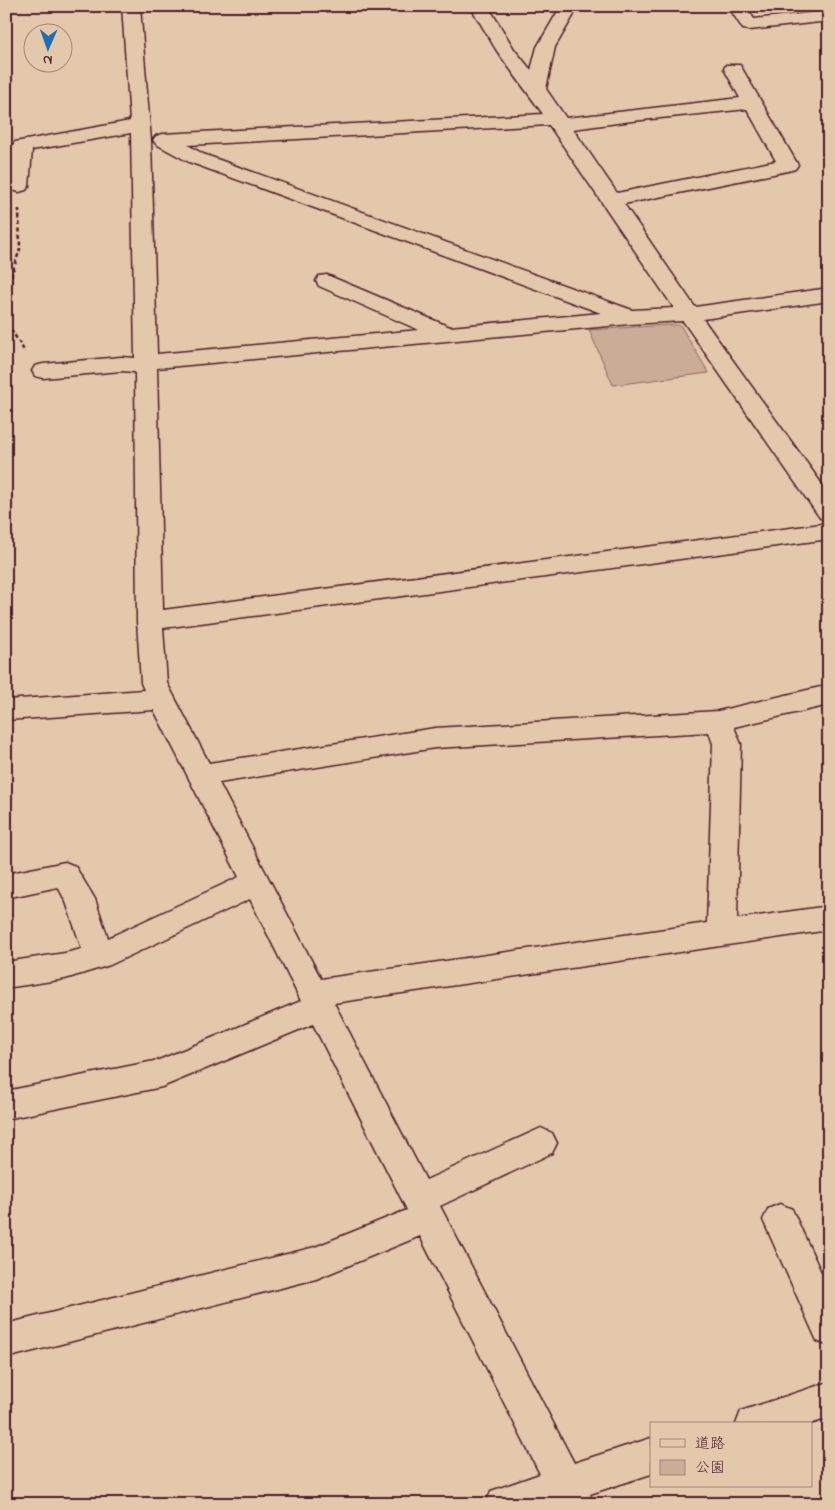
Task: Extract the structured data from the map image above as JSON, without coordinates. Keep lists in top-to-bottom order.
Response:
{
  "legend": ["道路", "公園"],
  "north": "bottom"
}
